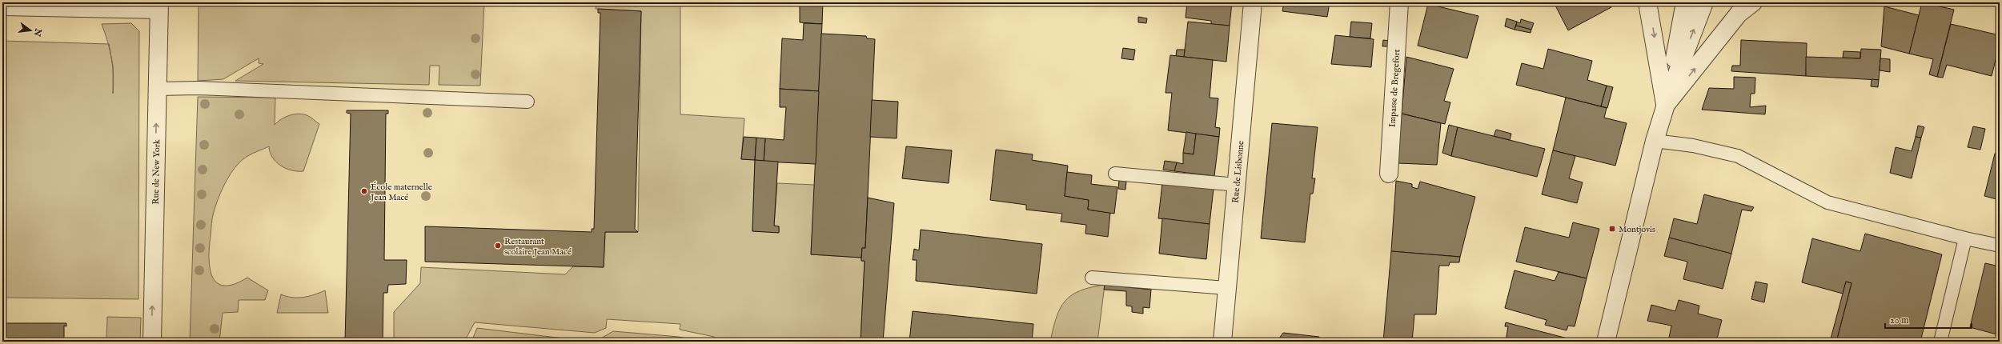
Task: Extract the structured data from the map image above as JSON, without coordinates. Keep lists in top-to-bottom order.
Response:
{
  "streets": {
    "street": ["Impasse de Bregefort", "Rue de New York", "Rue de Lisbonne"]
  },
  "one_way": ["Rue de New York"],
  "places": {
    "other": ["École maternelle Jean Macé", "Restaurant scolaire Jean Macé"],
    "transit": ["Montjovis"]
  },
  "scale_bar": "20 m",
  "north": "right"
}
